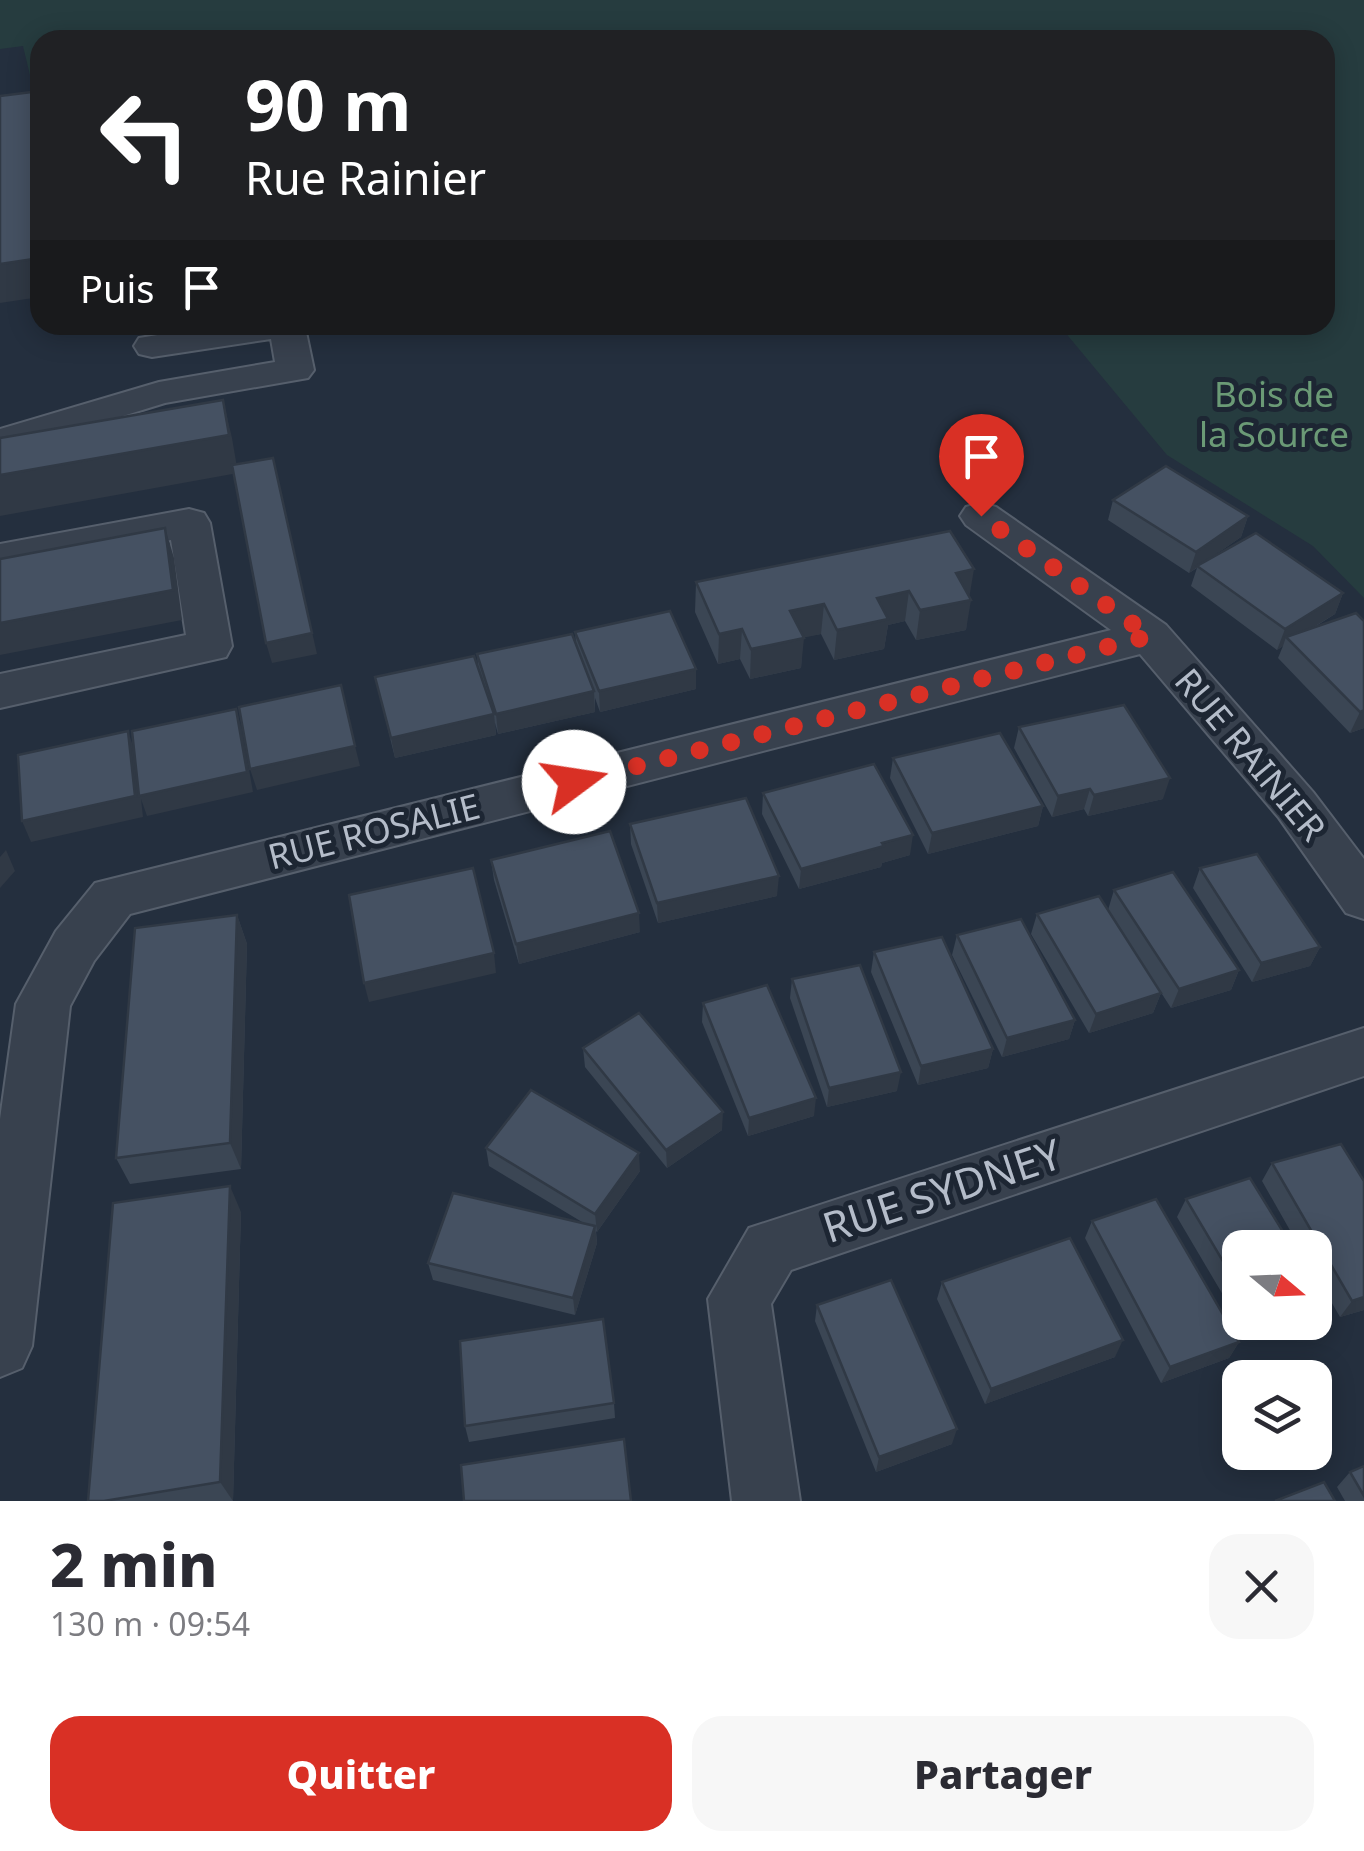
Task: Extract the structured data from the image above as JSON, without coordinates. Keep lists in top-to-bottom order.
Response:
{
  "streets": {
    "street": ["RUE RAINIER", "RUE ROSALIE", "RUE SYDNEY"]
  },
  "crossings": [
    ["RUE RAINIER", "RUE ROSALIE"]
  ],
  "parks": ["Bois de la Source"],
  "north": "right",
  "page": {
    "turn": ["90 m", "Rue Rainier"],
    "then": "Puis",
    "heading": ["2 min", "130 m · 09:54"],
    "buttons": ["Quitter", "Partager"]
  }
}
